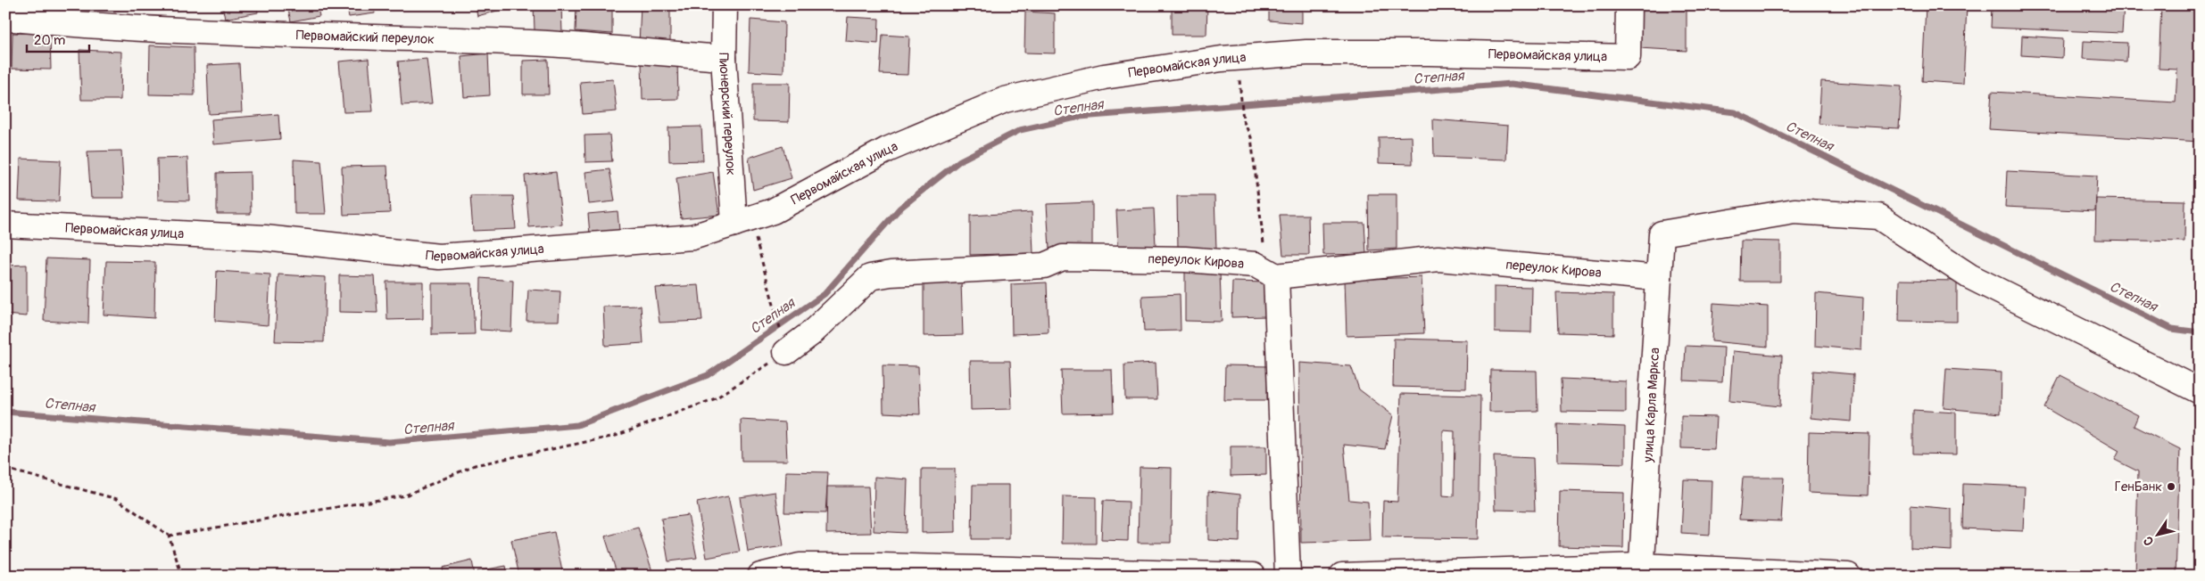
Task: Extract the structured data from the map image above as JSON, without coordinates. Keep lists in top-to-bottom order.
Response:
{
  "streets": {
    "street": [
      "Первомайский переулок",
      "Первомайская улица",
      "Пионерский переулок",
      "переулок Кирова",
      "улица Карла Маркса"
    ]
  },
  "crossings": [
    ["Первомайский переулок", "Пионерский переулок"],
    ["Первомайская улица", "Пионерский переулок"],
    ["переулок Кирова", "улица Карла Маркса"]
  ],
  "water": ["Степная"],
  "places": ["ГенБанк"],
  "scale_bar": "20 m",
  "north": "bottom left"
}
